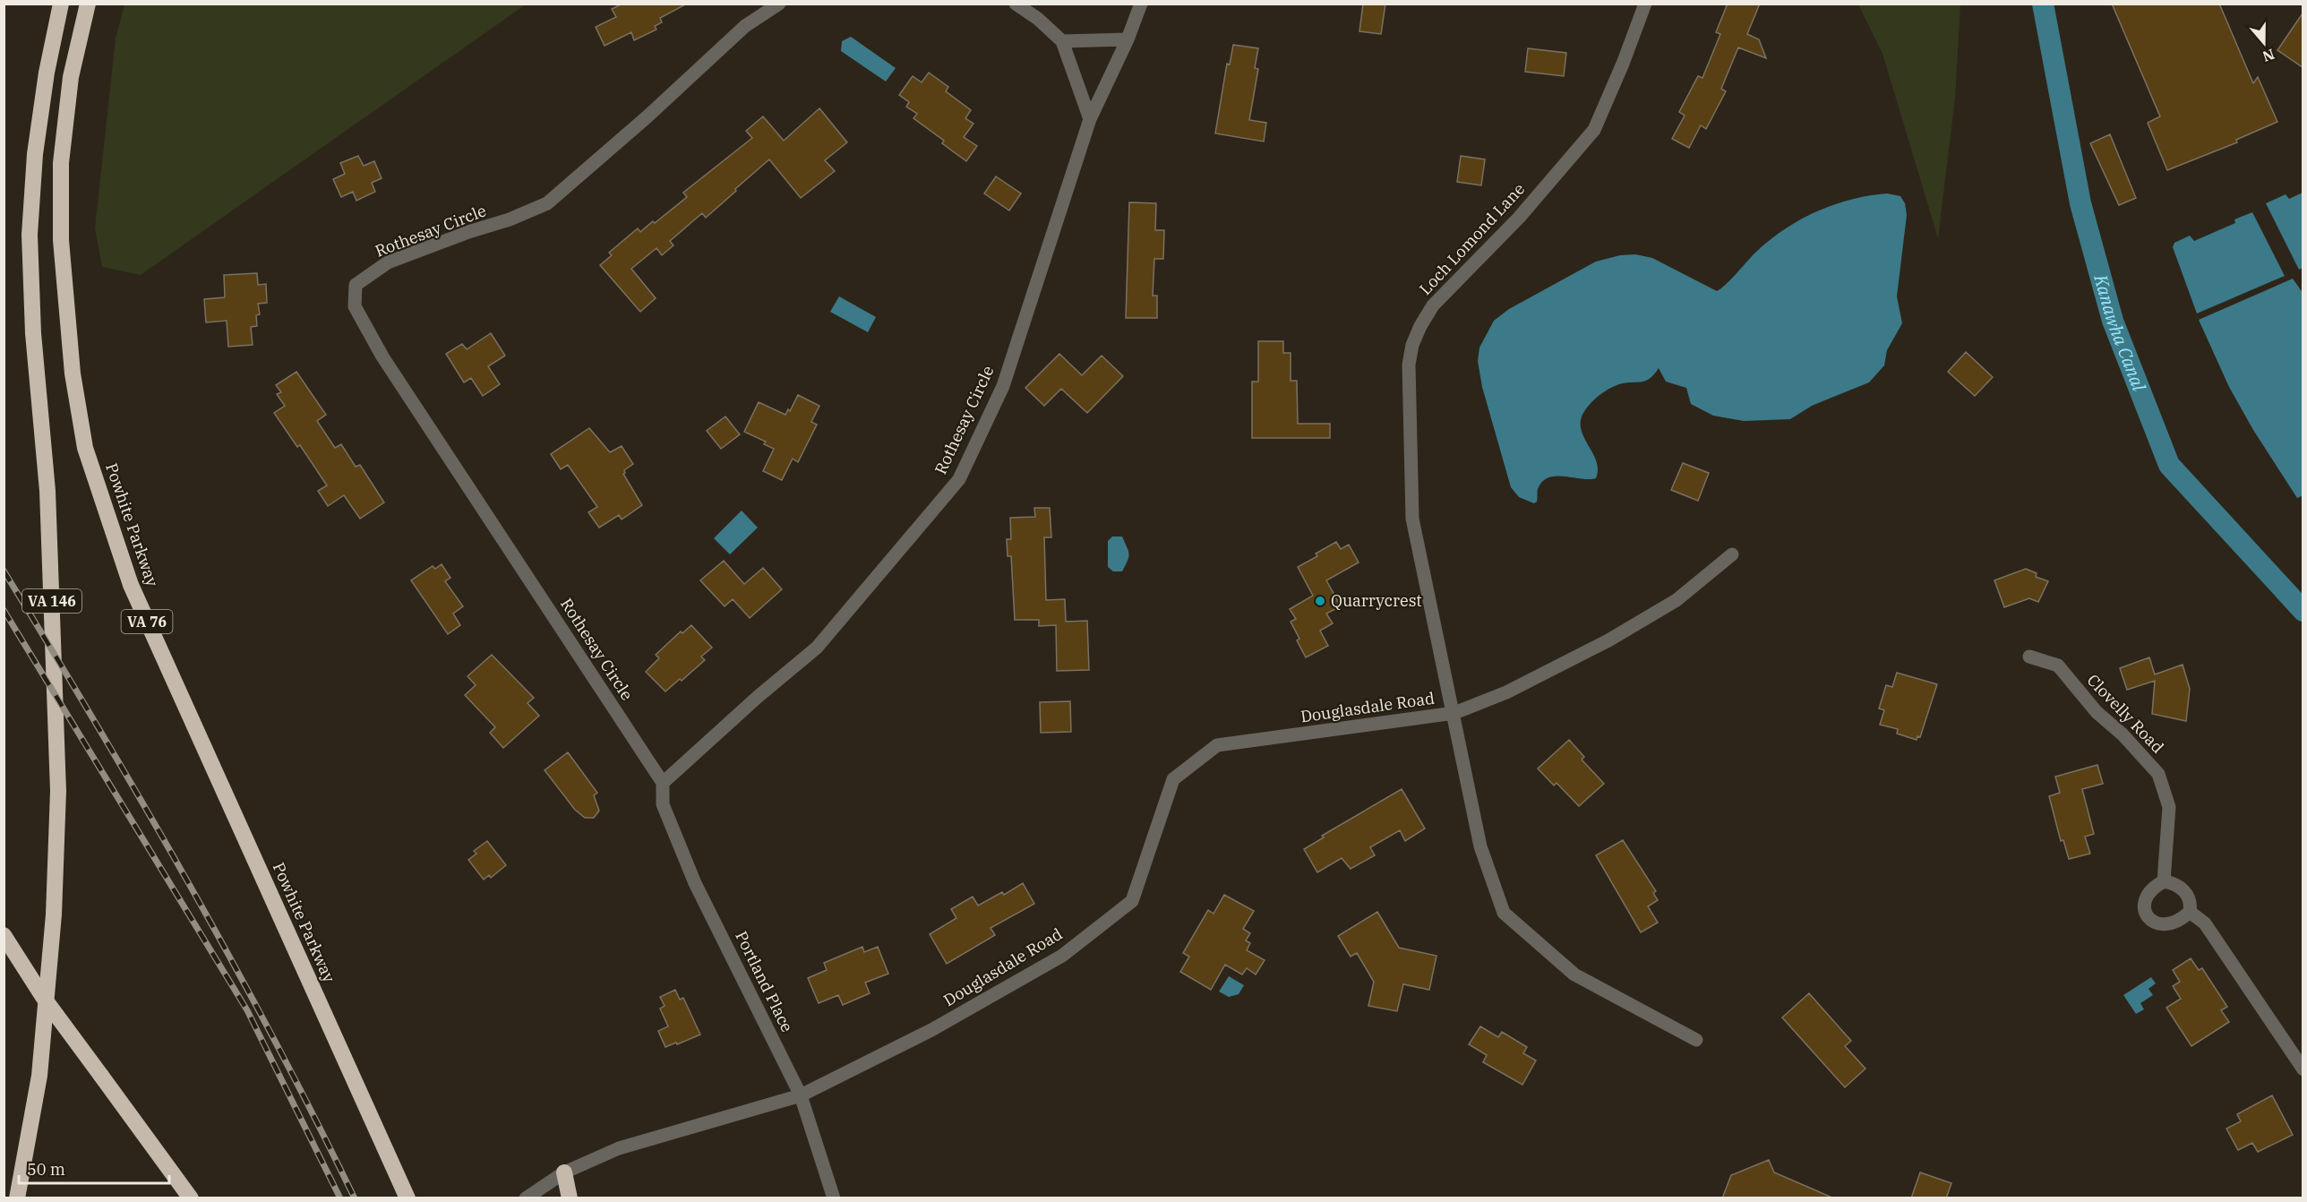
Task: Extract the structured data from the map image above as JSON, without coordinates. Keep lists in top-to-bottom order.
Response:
{
  "streets": {
    "highway": ["Powhite Parkway", "VA 146", "VA 76"],
    "street": [
      "Rothesay Circle",
      "Loch Lomond Lane",
      "Douglasdale Road",
      "Clovelly Road",
      "Portland Place"
    ]
  },
  "crossings": [
    ["Rothesay Circle", "Portland Place"],
    ["Loch Lomond Lane", "Douglasdale Road"],
    ["Douglasdale Road", "Portland Place"]
  ],
  "water": ["Kanawha Canal"],
  "places": ["Quarrycrest"],
  "scale_bar": "50 m",
  "north": "bottom"
}
